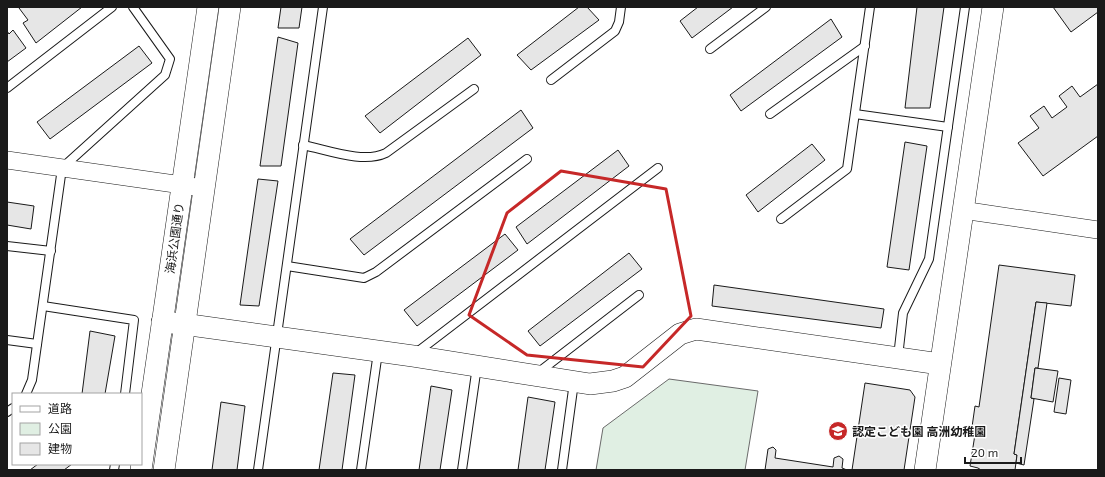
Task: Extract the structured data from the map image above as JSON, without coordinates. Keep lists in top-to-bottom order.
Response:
{
  "streets": {
    "street": ["海浜公園通り"]
  },
  "places": {
    "school or university": ["認定こども園 高洲幼稚園"]
  },
  "legend": ["道路", "公園", "建物"],
  "scale_bar": "20 m"
}
